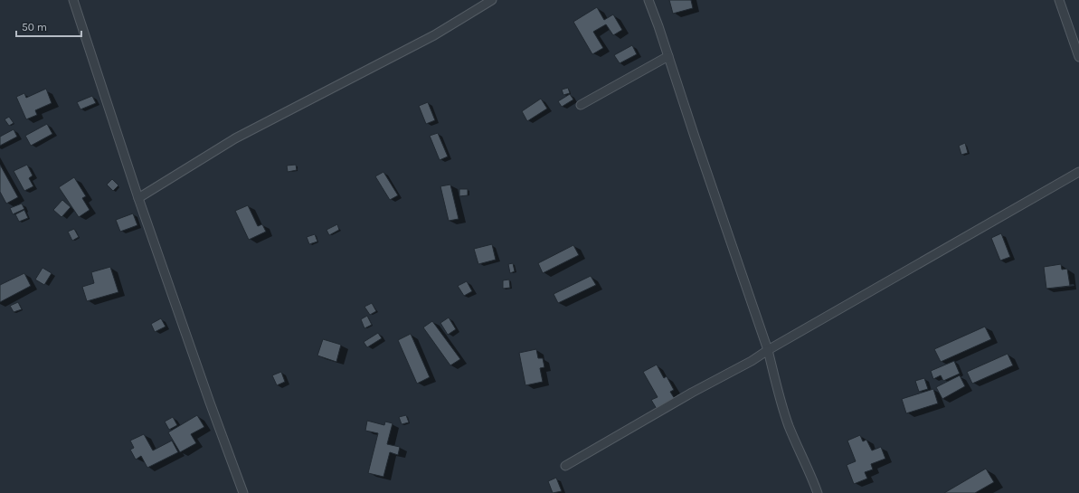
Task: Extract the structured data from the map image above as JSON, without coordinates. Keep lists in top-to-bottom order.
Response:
{
  "scale_bar": "50 m"
}
